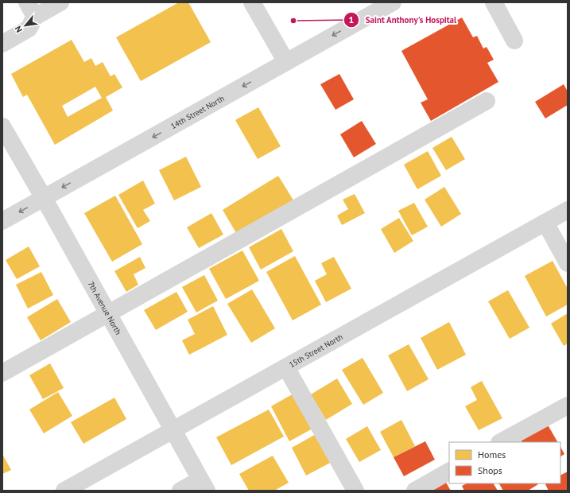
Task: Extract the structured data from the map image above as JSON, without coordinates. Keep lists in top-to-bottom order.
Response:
{
  "streets": {
    "street": ["14th Street North", "7th Avenue North", "15th Street North"]
  },
  "crossings": [
    ["14th Street North", "7th Avenue North"],
    ["7th Avenue North", "15th Street North"]
  ],
  "places": ["Saint Anthony's Hospital"],
  "legend": ["Homes", "Shops"],
  "north": "bottom left"
}
